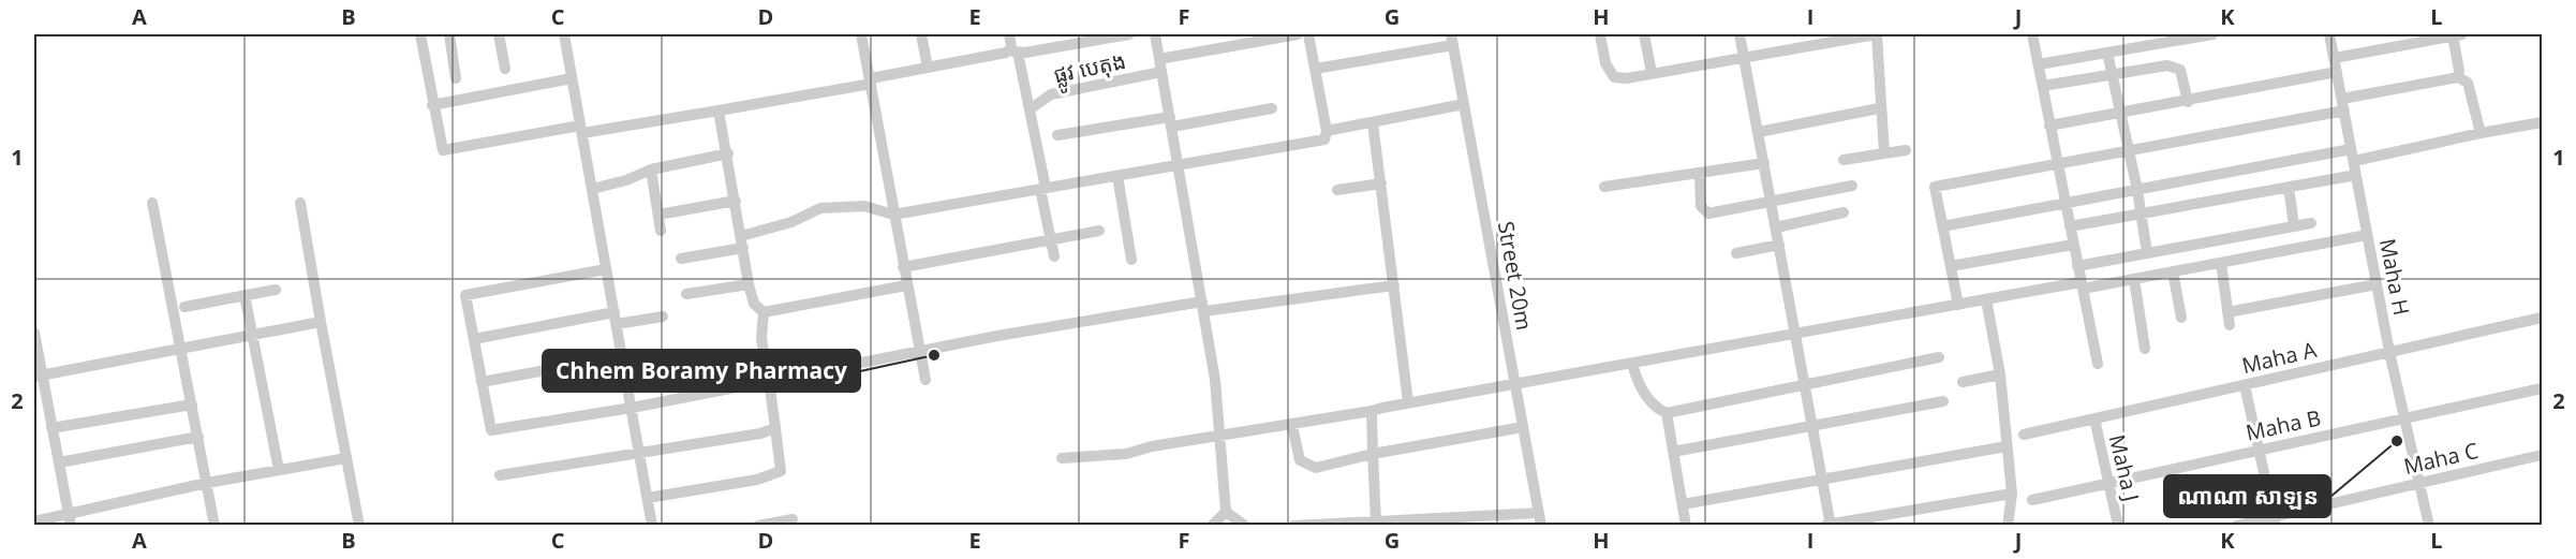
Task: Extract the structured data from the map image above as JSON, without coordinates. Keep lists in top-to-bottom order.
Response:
{
  "streets": {
    "street": [
      "ផ្លូវ បេតុង",
      "Street 20m",
      "Maha H",
      "Maha A",
      "Maha B",
      "Maha C",
      "Maha J"
    ]
  },
  "crossings": [
    ["Maha H", "Maha A"],
    ["Maha H", "Maha B"],
    ["Maha H", "Maha C"],
    ["Maha A", "Maha J"],
    ["Maha B", "Maha J"]
  ],
  "places": ["Chhem Boramy Pharmacy", "ណាណា សាឡន"],
  "grid": {
    "columns": [
      "A",
      "B",
      "C",
      "D",
      "E",
      "F",
      "G",
      "H",
      "I",
      "J",
      "K",
      "L"
    ],
    "rows": ["1", "2"]
  }
}
